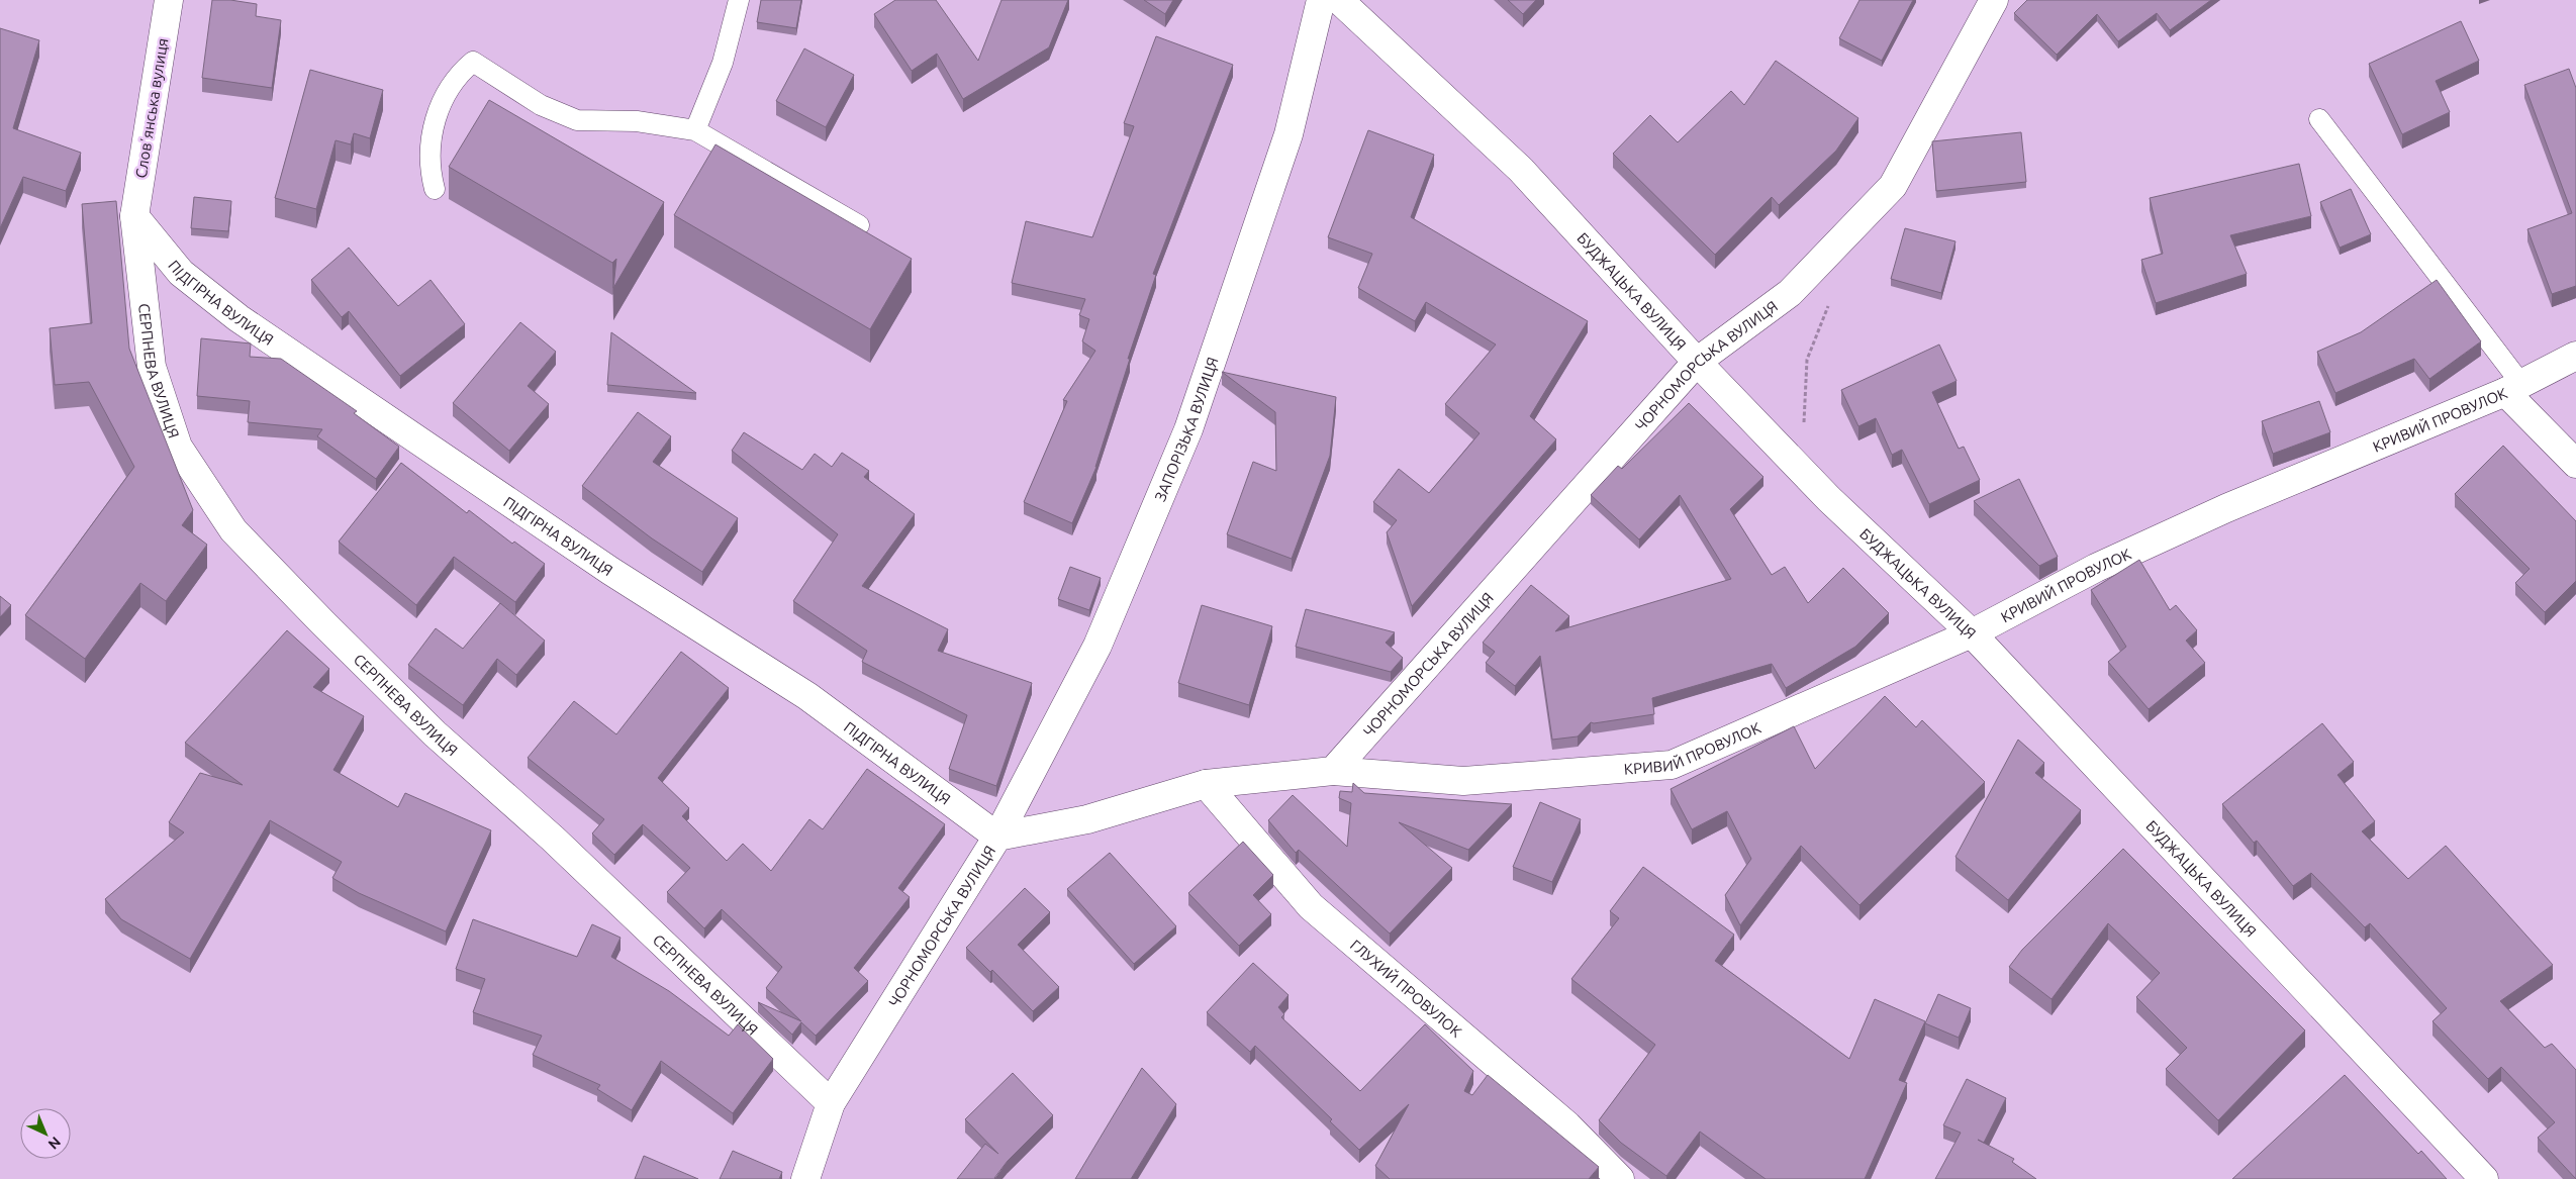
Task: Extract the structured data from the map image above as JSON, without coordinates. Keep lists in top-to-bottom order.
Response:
{
  "streets": {
    "street": [
      "Словʼянська вулиця",
      "БУДЖАЦЬКА ВУЛИЦЯ",
      "ПІДГІРНА ВУЛИЦЯ",
      "ЧОРНОМОРСЬКА ВУЛИЦЯ",
      "СЕРПНЕВА ВУЛИЦЯ",
      "КРИВИЙ ПРОВУЛОК",
      "ЗАПОРІЗЬКА ВУЛИЦЯ",
      "ГЛУХИЙ ПРОВУЛОК"
    ]
  },
  "crossings": [
    ["Словʼянська вулиця", "ПІДГІРНА ВУЛИЦЯ"],
    ["Словʼянська вулиця", "СЕРПНЕВА ВУЛИЦЯ"],
    ["БУДЖАЦЬКА ВУЛИЦЯ", "ЧОРНОМОРСЬКА ВУЛИЦЯ"],
    ["БУДЖАЦЬКА ВУЛИЦЯ", "КРИВИЙ ПРОВУЛОК"],
    ["ПІДГІРНА ВУЛИЦЯ", "ЧОРНОМОРСЬКА ВУЛИЦЯ"],
    ["ПІДГІРНА ВУЛИЦЯ", "СЕРПНЕВА ВУЛИЦЯ"],
    ["ПІДГІРНА ВУЛИЦЯ", "ЗАПОРІЗЬКА ВУЛИЦЯ"],
    ["ЧОРНОМОРСЬКА ВУЛИЦЯ", "СЕРПНЕВА ВУЛИЦЯ"],
    ["ЧОРНОМОРСЬКА ВУЛИЦЯ", "КРИВИЙ ПРОВУЛОК"],
    ["ЧОРНОМОРСЬКА ВУЛИЦЯ", "ЗАПОРІЗЬКА ВУЛИЦЯ"],
    ["ЧОРНОМОРСЬКА ВУЛИЦЯ", "ГЛУХИЙ ПРОВУЛОК"]
  ],
  "north": "bottom right"
}
